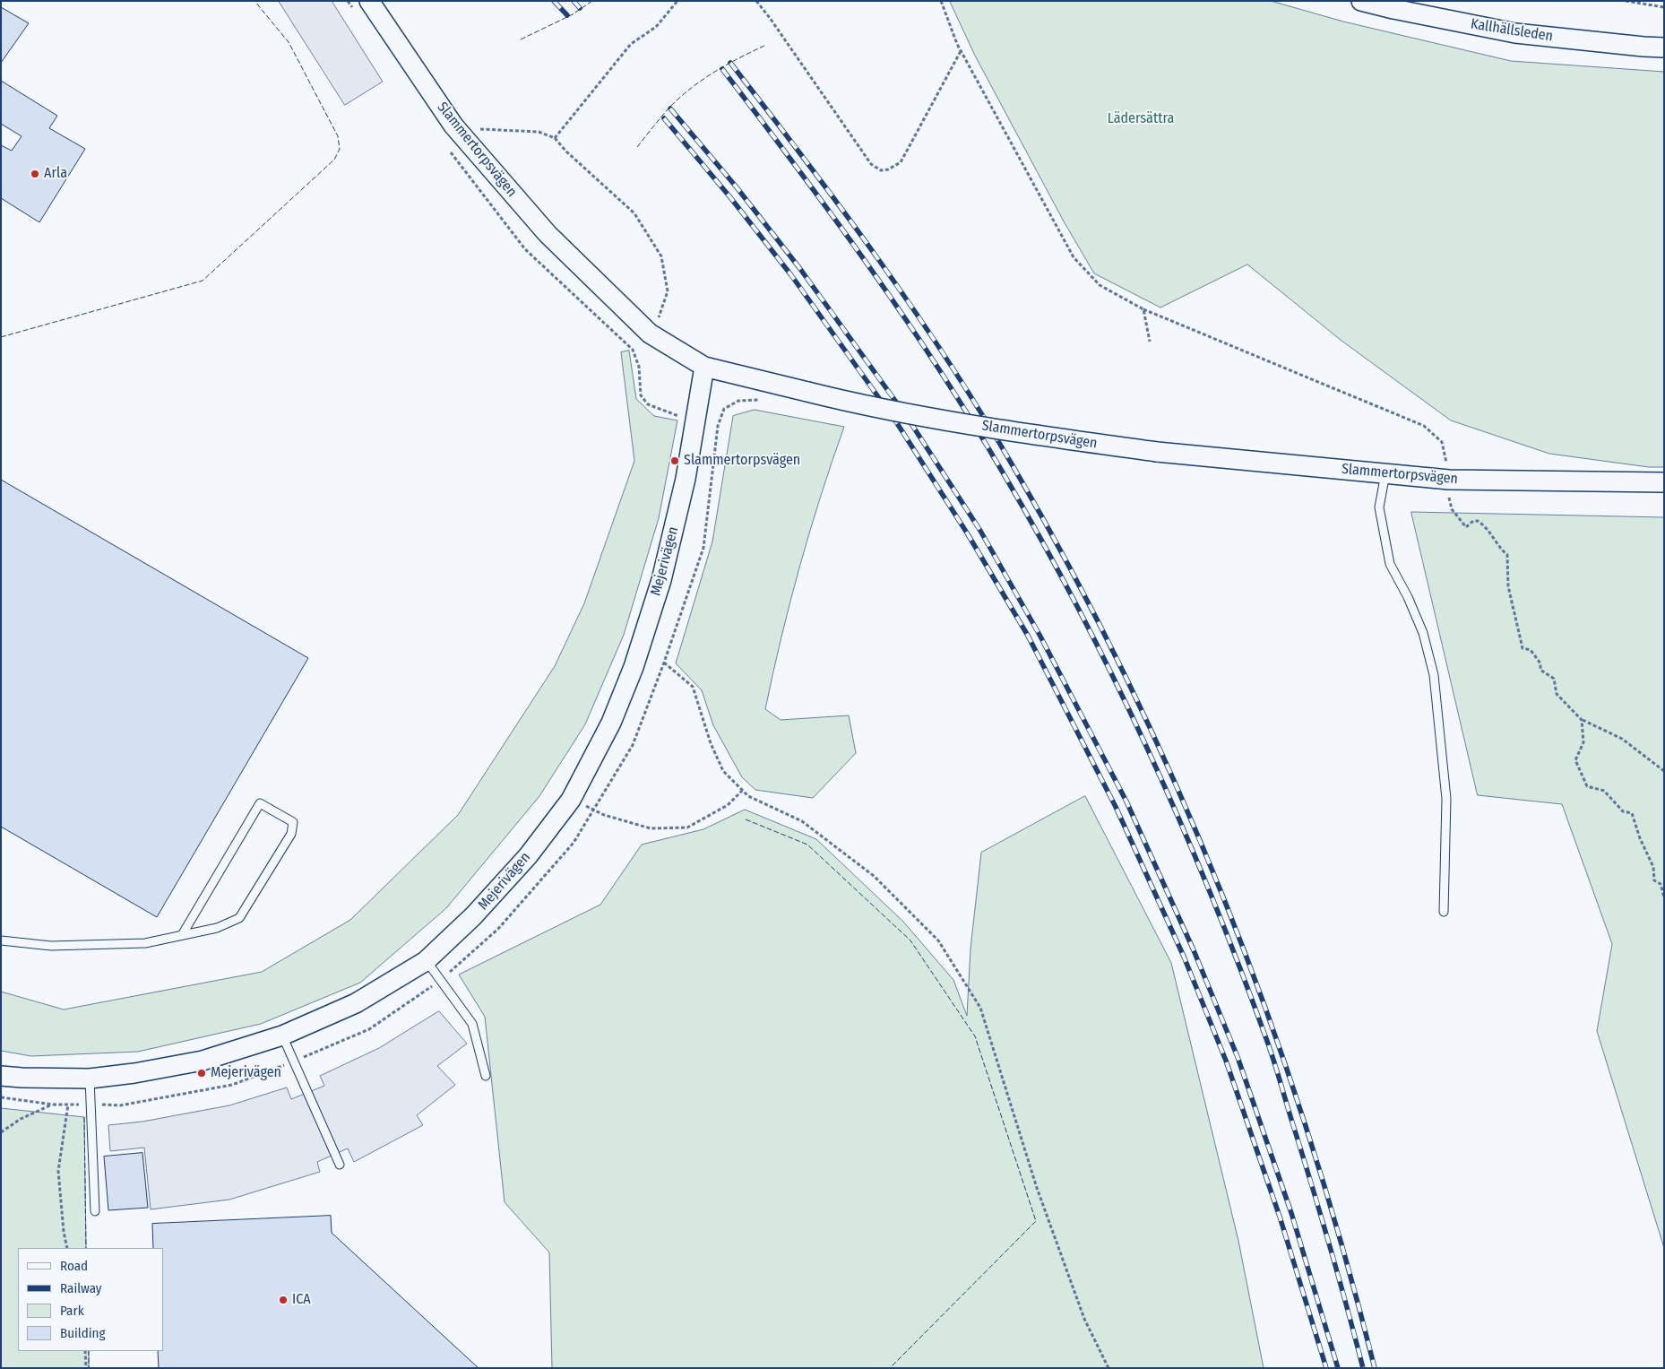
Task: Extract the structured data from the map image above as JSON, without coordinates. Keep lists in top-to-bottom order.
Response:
{
  "streets": {
    "street": ["Kallhällsleden", "Slammertorpsvägen", "Mejerivägen"]
  },
  "crossings": [
    ["Slammertorpsvägen", "Mejerivägen"]
  ],
  "parks": ["Lädersättra"],
  "places": [
    "Arla",
    "Slammertorpsvägen",
    "Mejerivägen",
    "ICA"
  ],
  "legend": [
    "Road",
    "Railway",
    "Park",
    "Building"
  ]
}
